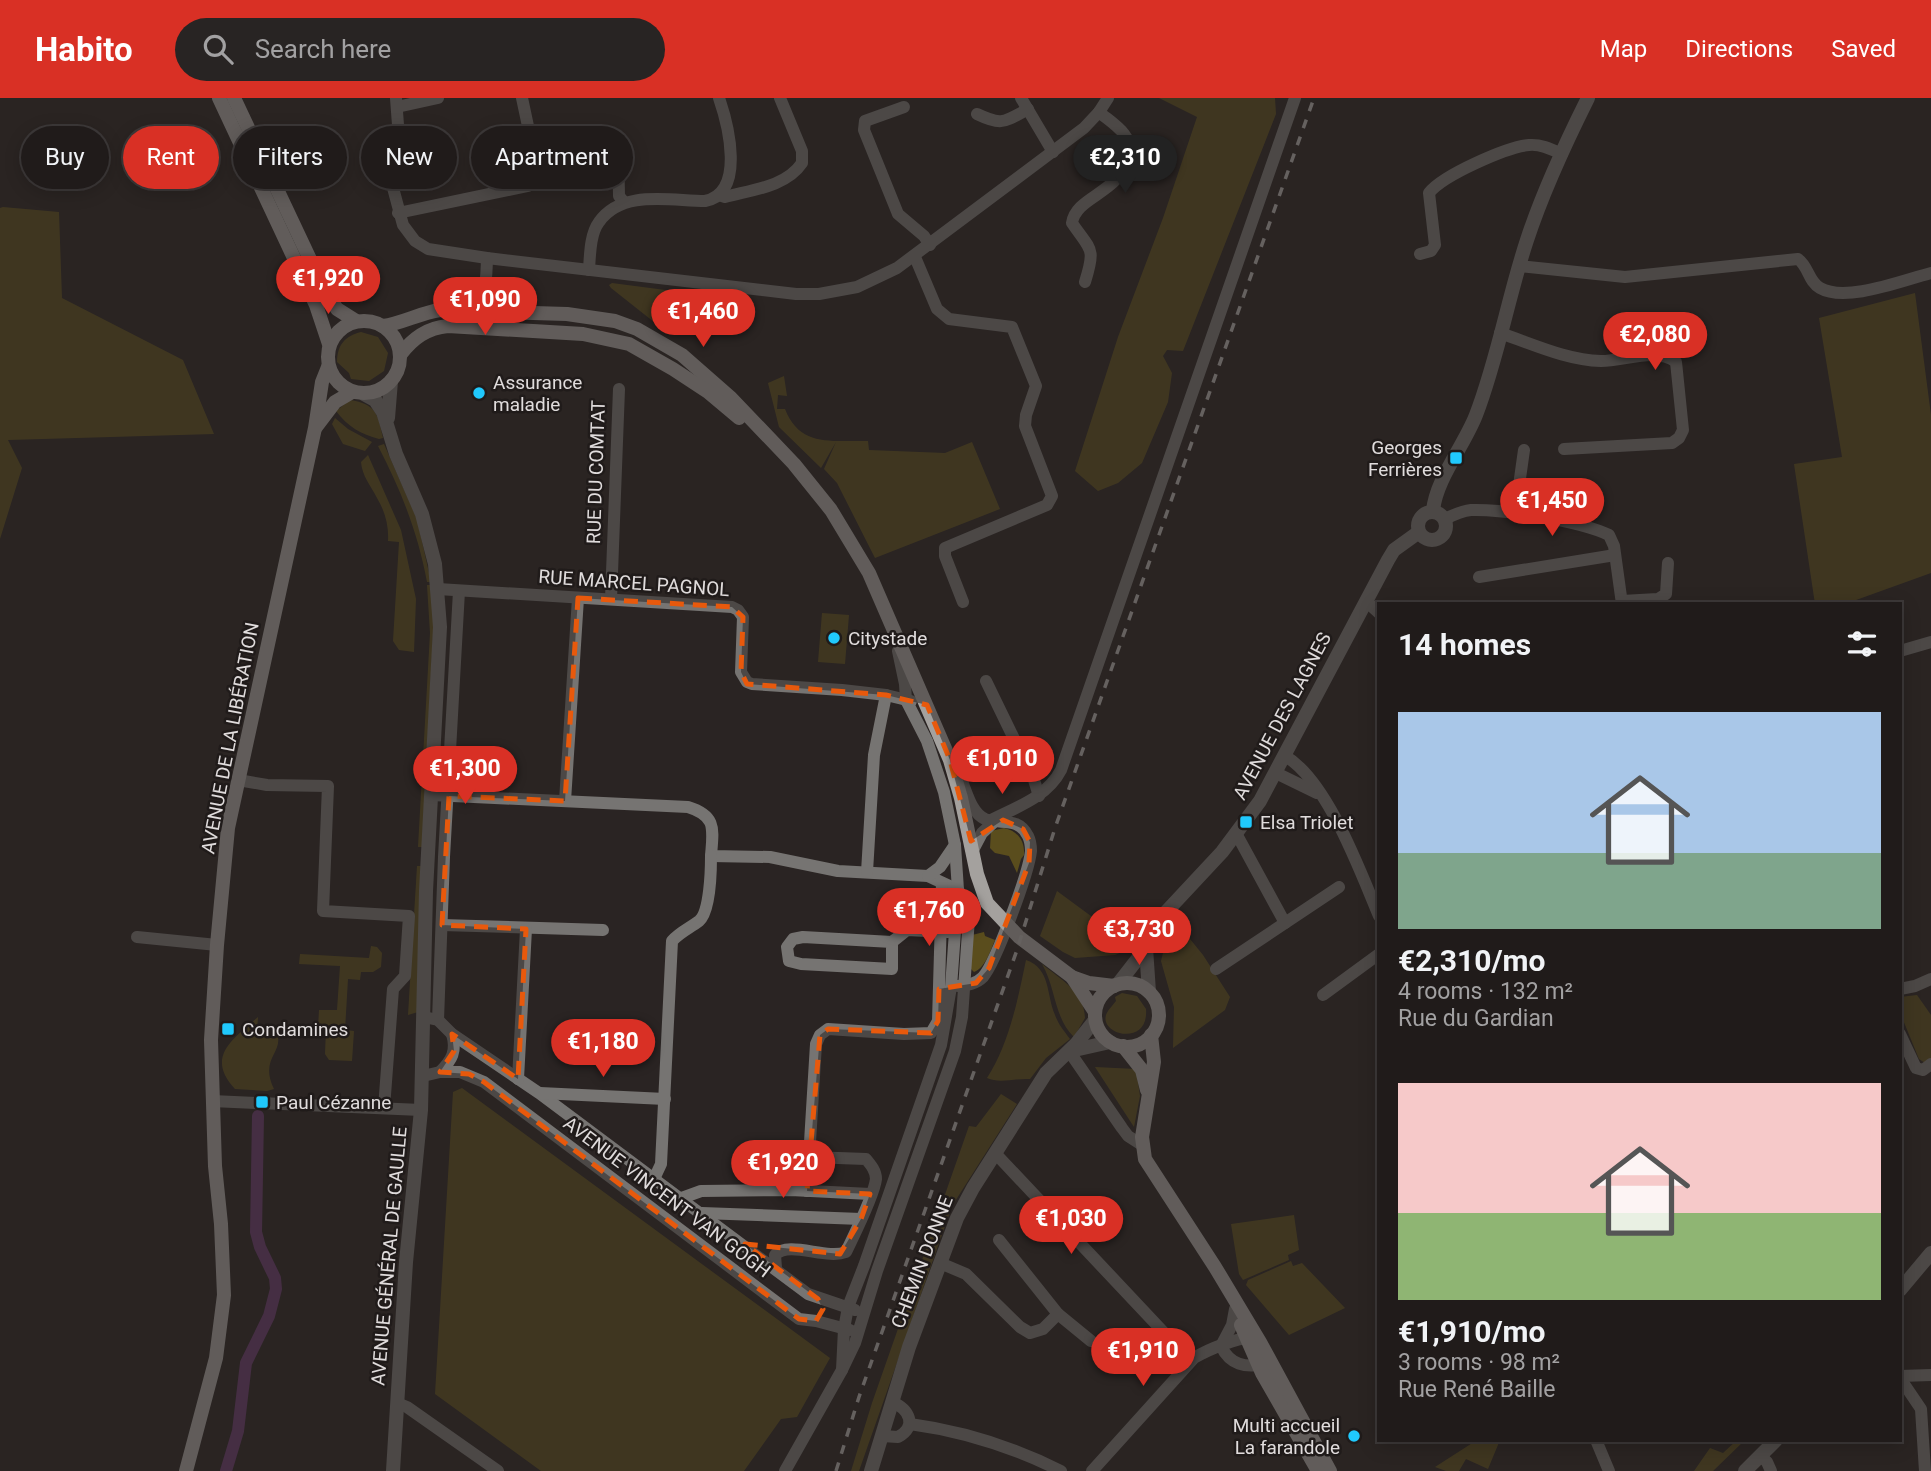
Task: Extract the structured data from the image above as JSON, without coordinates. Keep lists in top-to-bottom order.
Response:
{
  "streets": {
    "main road": ["AVENUE DE LA LIBÉRATION"],
    "street": [
      "RUE DU COMTAT",
      "RUE MARCEL PAGNOL",
      "AVENUE DES LAGNES",
      "AVENUE VINCENT VAN GOGH",
      "AVENUE GÉNÉRAL DE GAULLE",
      "CHEMIN DONNE"
    ]
  },
  "crossings": [
    ["RUE DU COMTAT", "RUE MARCEL PAGNOL"],
    ["RUE MARCEL PAGNOL", "AVENUE GÉNÉRAL DE GAULLE"],
    ["AVENUE DES LAGNES", "CHEMIN DONNE"],
    ["AVENUE DE LA LIBÉRATION", "AVENUE GÉNÉRAL DE GAULLE"],
    ["AVENUE VINCENT VAN GOGH", "AVENUE GÉNÉRAL DE GAULLE"]
  ],
  "places": {
    "other": ["Assurance maladie", "Citystade", "Multi accueil La farandole"],
    "transit": [
      "Georges Ferrières",
      "Elsa Triolet",
      "Condamines",
      "Paul Cézanne"
    ]
  },
  "page": {
    "header": "Habito",
    "search": "Search here",
    "nav": ["Map", "Directions", "Saved"],
    "chip": [
      "Buy",
      "Rent",
      "Filters",
      "New",
      "Apartment"
    ],
    "price": [
      "€2,310",
      "€1,920",
      "€1,090",
      "€1,460",
      "€2,080",
      "€1,450",
      "€1,010",
      "€1,300",
      "€1,760",
      "€3,730",
      "€1,180",
      "€1,920",
      "€1,030",
      "€1,910"
    ],
    "heading": "14 homes",
    "list": [
      {
        "name": "€2,310/mo",
        "note": "4 rooms · 132 m² · Rue du Gardian"
      },
      {
        "name": "€1,910/mo",
        "note": "3 rooms · 98 m² · Rue René Baille"
      }
    ]
  }
}
